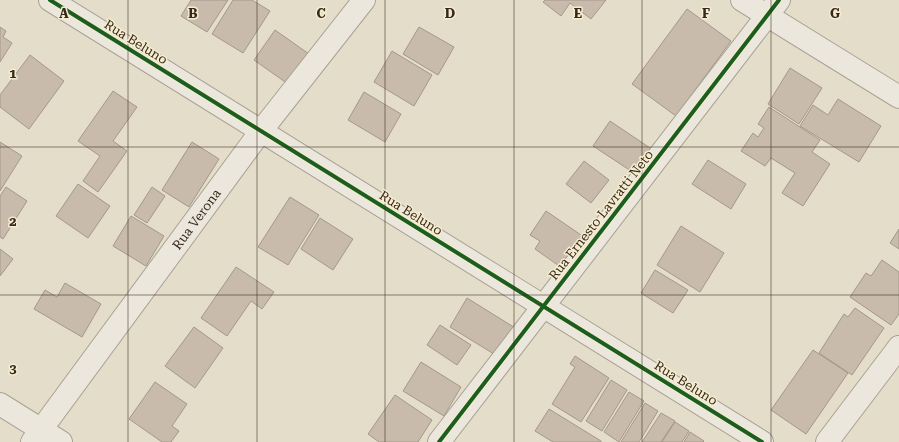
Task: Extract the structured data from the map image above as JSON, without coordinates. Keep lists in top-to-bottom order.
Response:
{
  "streets": {
    "street": ["Rua Beluno", "Rua Ernesto Lavratti Neto", "Rua Verona"]
  },
  "crossings": [
    ["Rua Beluno", "Rua Ernesto Lavratti Neto"],
    ["Rua Beluno", "Rua Verona"]
  ],
  "grid": {
    "columns": [
      "A",
      "B",
      "C",
      "D",
      "E",
      "F",
      "G"
    ],
    "rows": ["1", "2", "3"]
  }
}
